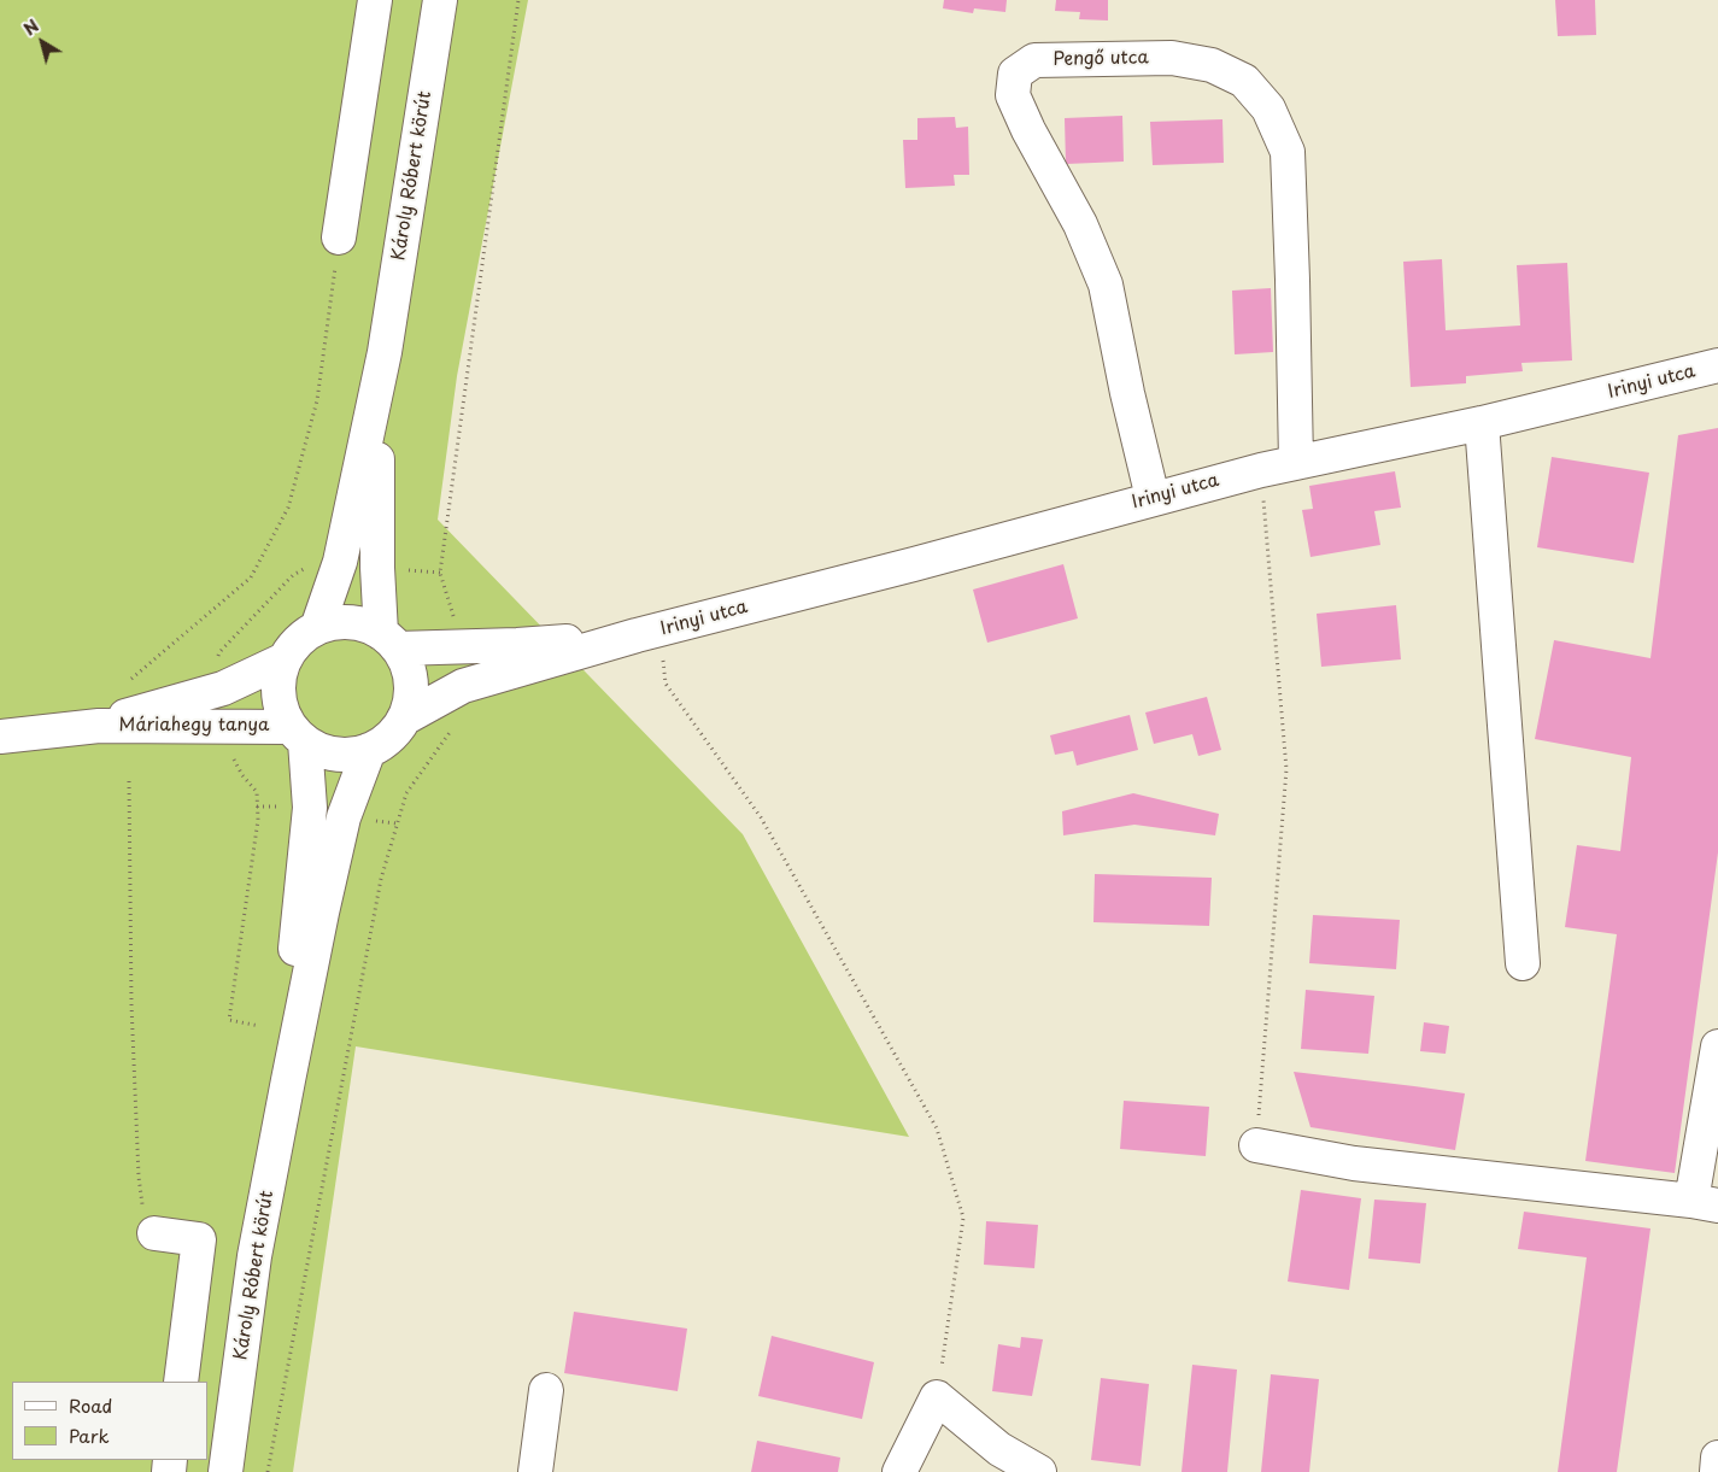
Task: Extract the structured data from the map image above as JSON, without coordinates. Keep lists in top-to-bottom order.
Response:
{
  "streets": {
    "street": [
      "Pengő utca",
      "Károly Róbert körút",
      "Irinyi utca",
      "Máriahegy tanya"
    ]
  },
  "crossings": [
    ["Pengő utca", "Irinyi utca"],
    ["Károly Róbert körút", "Irinyi utca"],
    ["Károly Róbert körút", "Máriahegy tanya"],
    ["Irinyi utca", "Máriahegy tanya"]
  ],
  "legend": ["Road", "Park"],
  "north": "top left"
}
